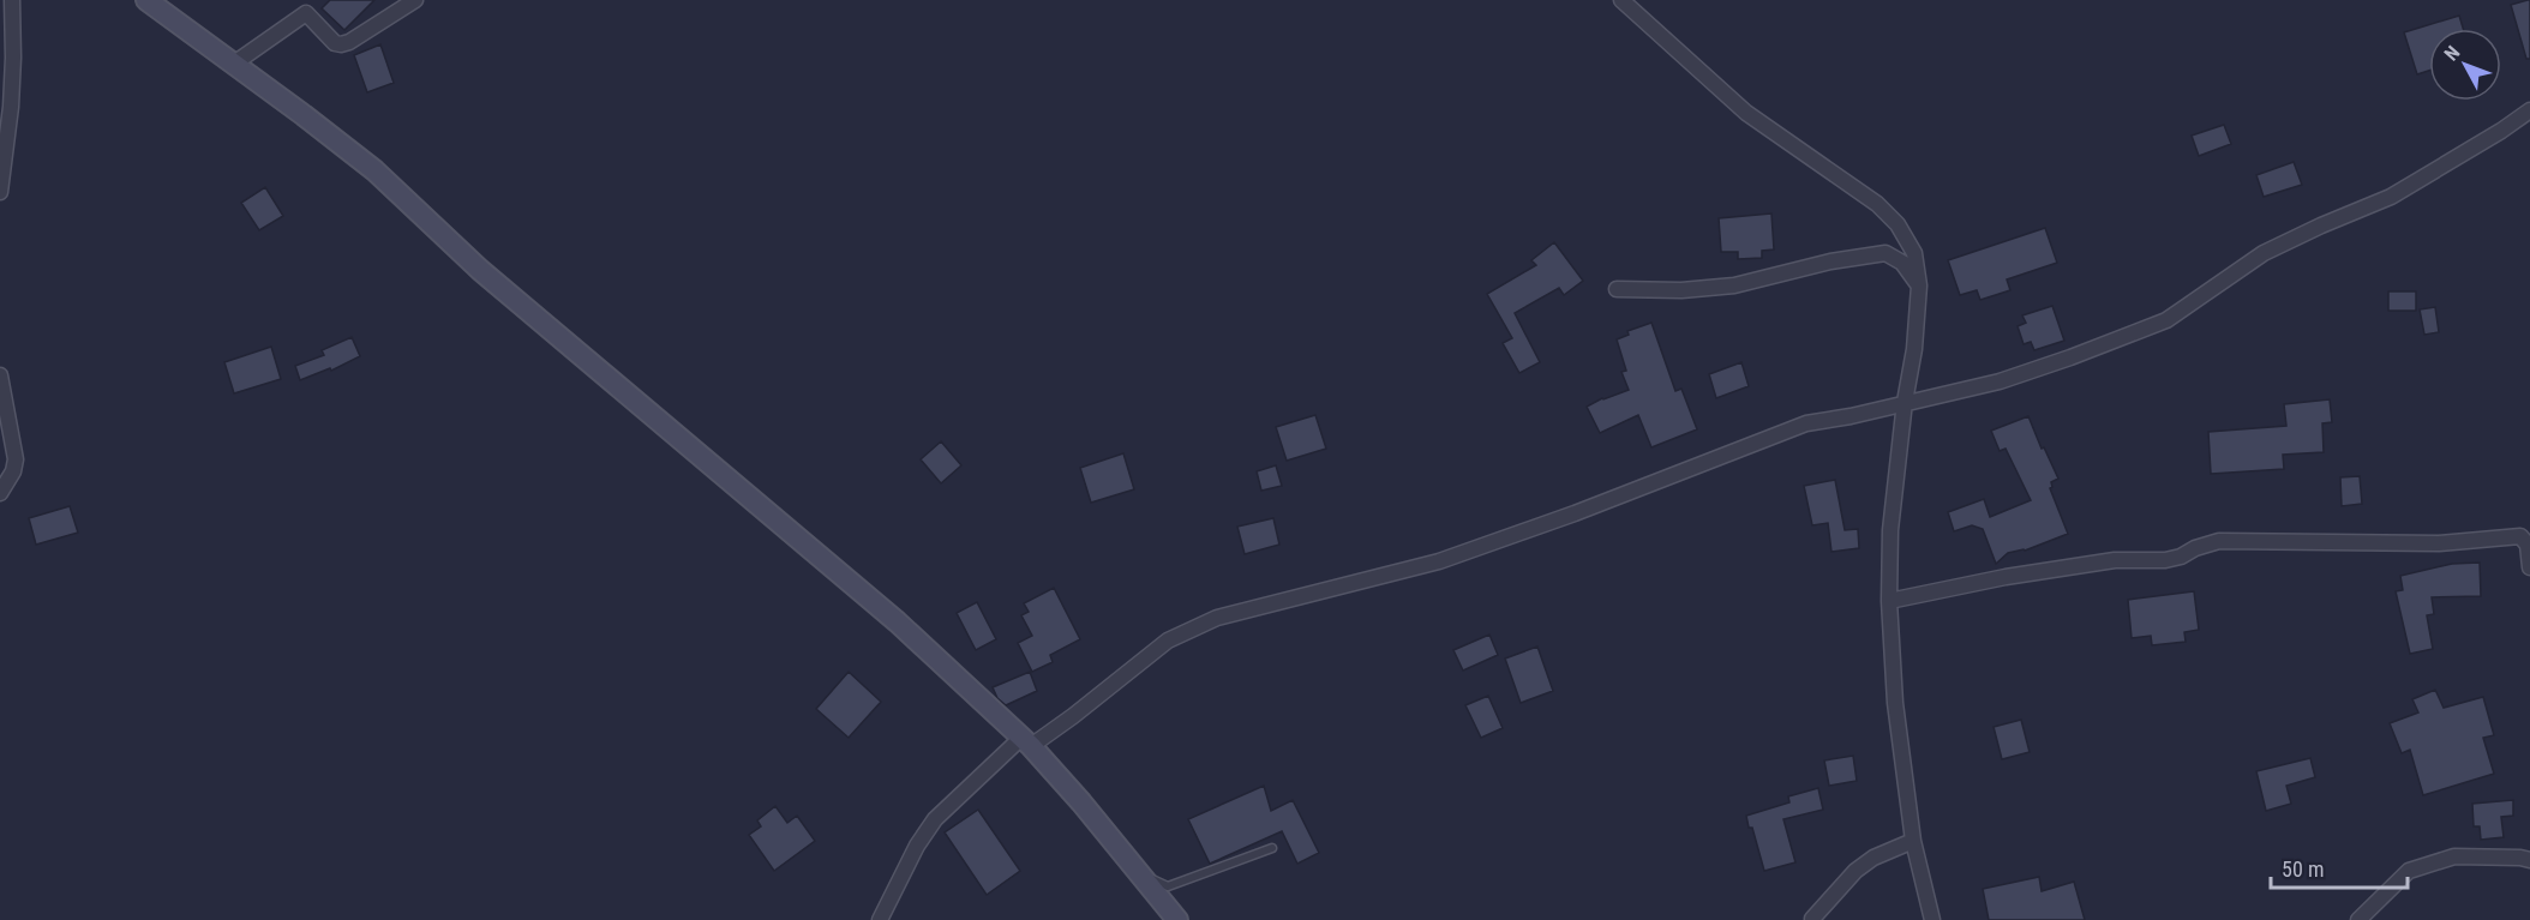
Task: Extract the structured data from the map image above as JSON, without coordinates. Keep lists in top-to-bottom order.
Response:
{
  "scale_bar": "50 m",
  "north": "top left"
}
